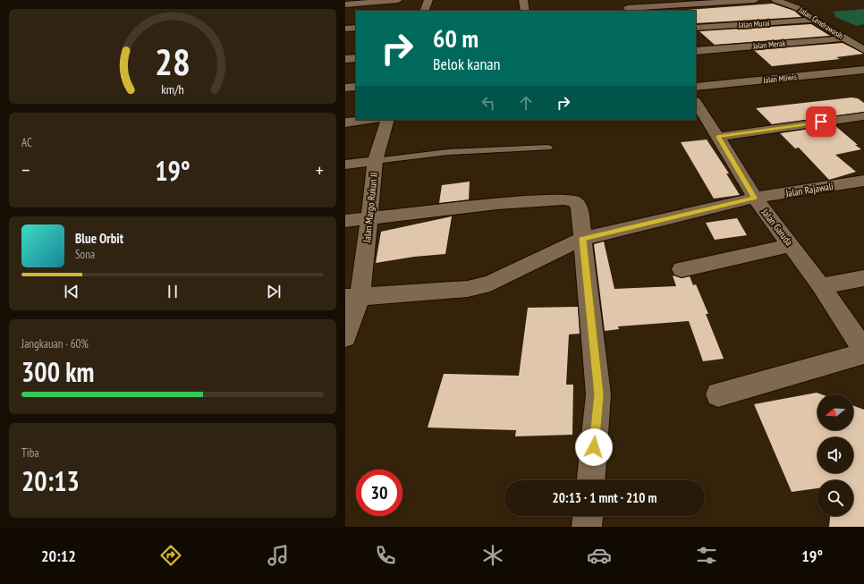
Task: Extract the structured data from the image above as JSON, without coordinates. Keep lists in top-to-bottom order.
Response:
{
  "streets": {
    "street": [
      "Jalan Cendrawasih",
      "Jalan Murai",
      "Jalan Merak",
      "Jalan Mliwis",
      "Jalan Rajawali",
      "Jalan Margo Rukun II",
      "Jalan Garuda"
    ]
  },
  "crossings": [
    ["Jalan Cendrawasih", "Jalan Murai"],
    ["Jalan Cendrawasih", "Jalan Merak"],
    ["Jalan Mliwis", "Jalan Garuda"],
    ["Jalan Rajawali", "Jalan Margo Rukun II"],
    ["Jalan Rajawali", "Jalan Garuda"]
  ],
  "north": "left",
  "page": {
    "turn": ["60 m", "Belok kanan"],
    "tile": [
      "AC",
      ["Jangkauan · 60%", "300 km"],
      ["Tiba", "20:13"]
    ],
    "heat": ["−", "19°", "+"],
    "song": ["Blue Orbit", "Sona"],
    "limit": "30",
    "trip": "20:13 · 1 mnt · 210 m",
    "tabs": ["20:12", "19°"],
    "gauge": ["28", "km/h"]
  }
}
